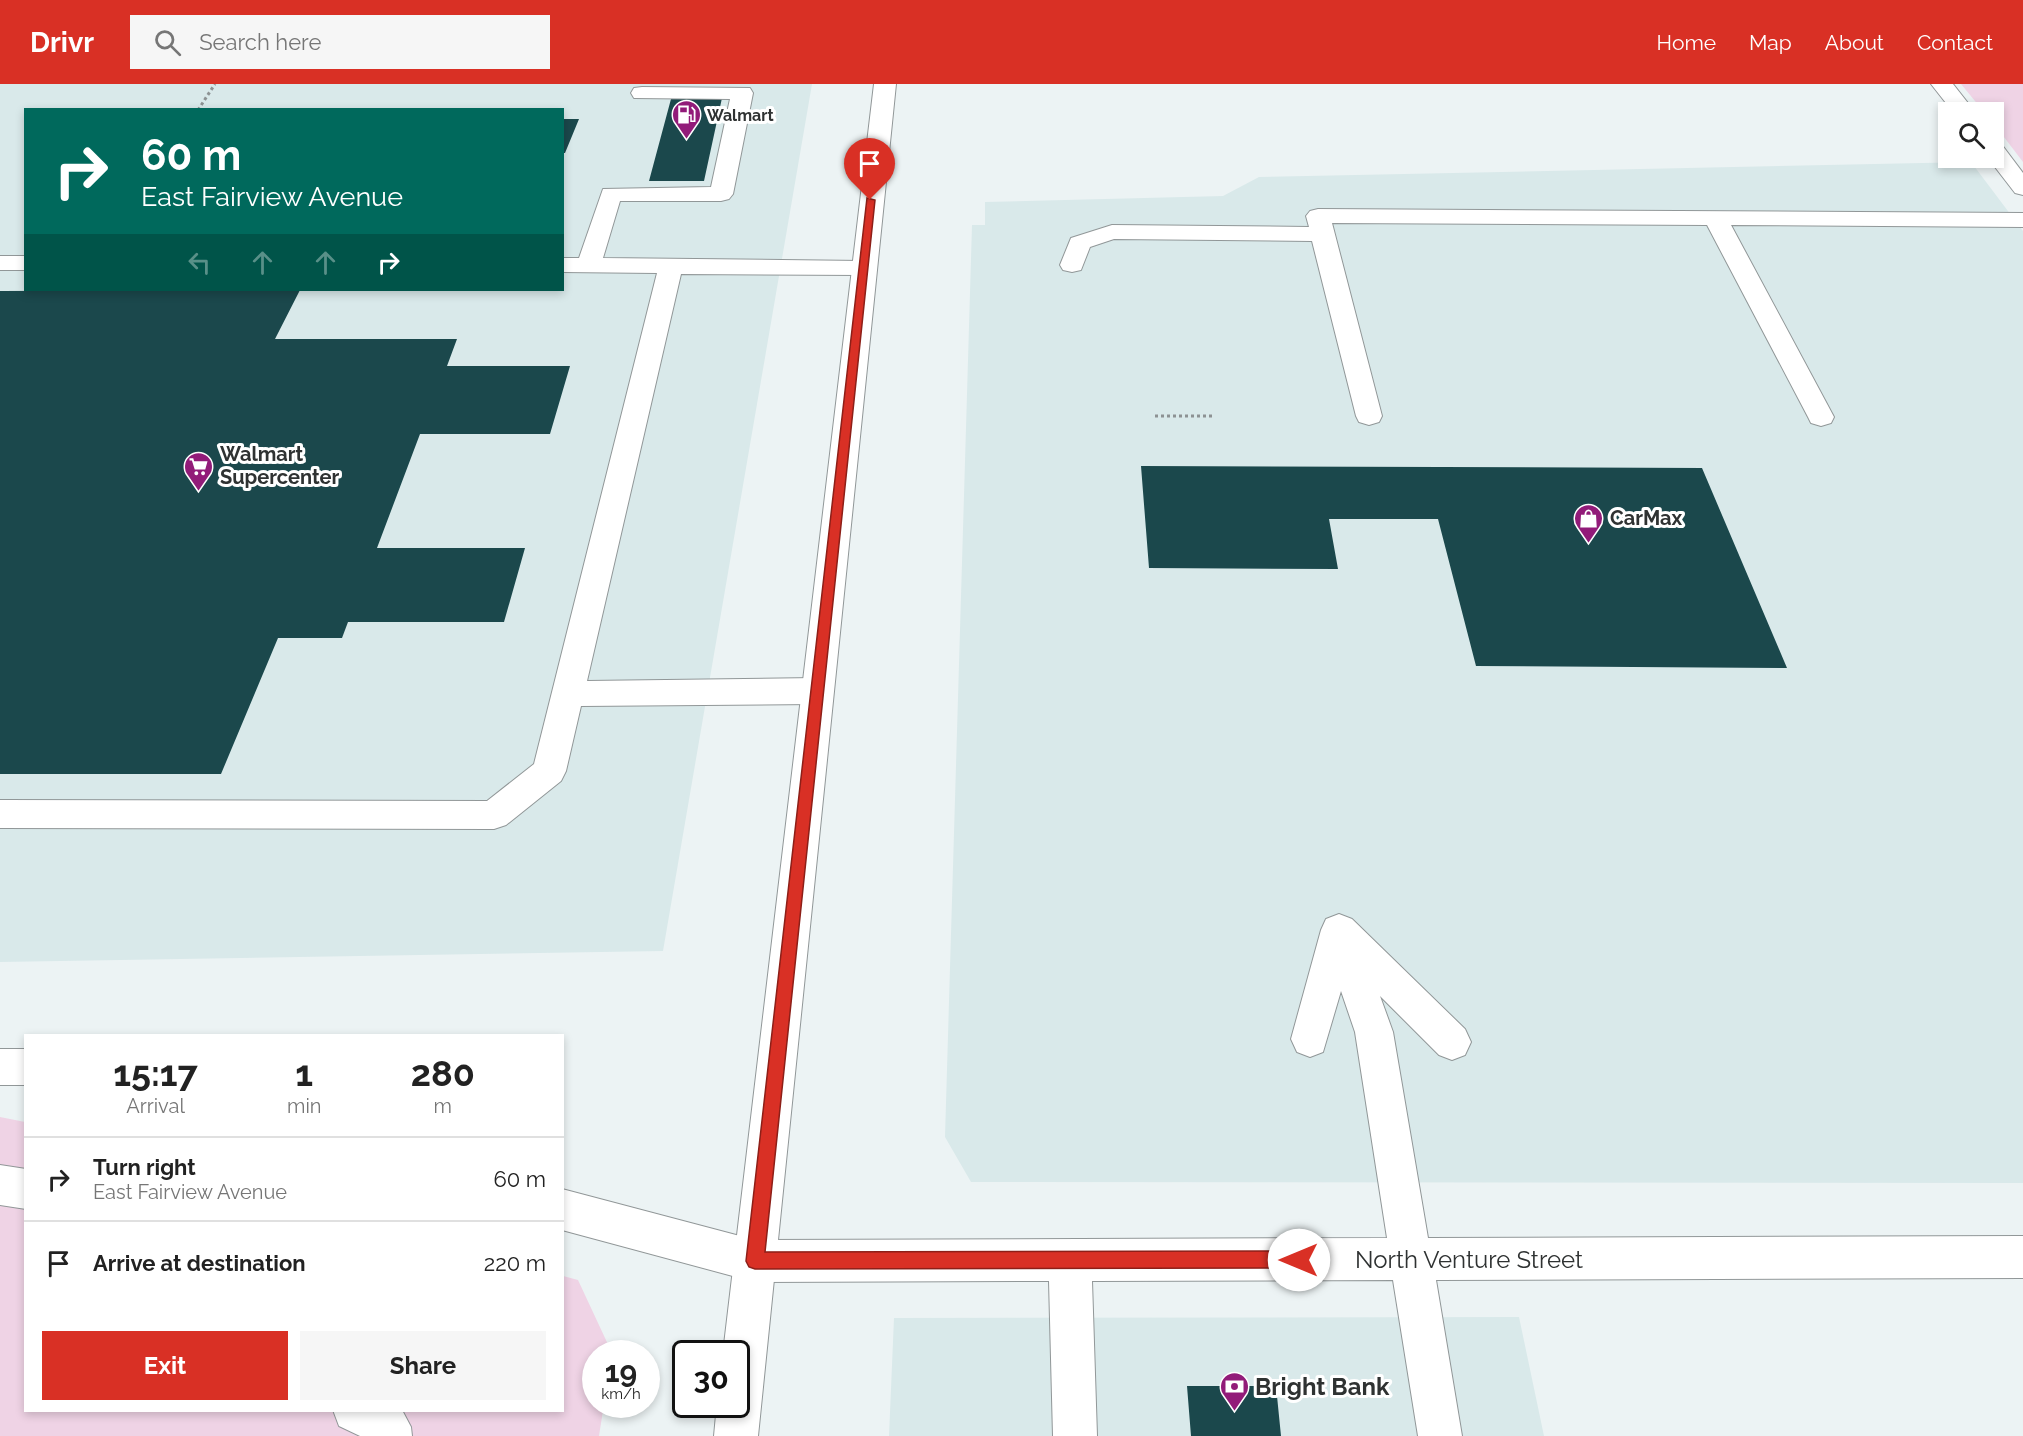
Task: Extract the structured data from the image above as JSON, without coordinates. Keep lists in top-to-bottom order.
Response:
{
  "streets": {
    "main road": ["North Venture Street"]
  },
  "places": {
    "fuel station": ["Walmart"],
    "supermarket": ["Walmart Supercenter"],
    "shop": ["CarMax"],
    "bank": ["Bright Bank"]
  },
  "page": {
    "header": "Drivr",
    "search": "Search here",
    "nav": [
      "Home",
      "Map",
      "About",
      "Contact"
    ],
    "turn": ["60 m", "East Fairview Avenue"],
    "eta": [
      "15:17",
      "Arrival",
      "1",
      "min",
      "280",
      "m"
    ],
    "list": [
      {
        "name": "Turn right",
        "note": "East Fairview Avenue",
        "value": "60 m"
      },
      {
        "name": "Arrive at destination",
        "value": "220 m"
      }
    ],
    "buttons": ["Exit", "Share"],
    "speed": "19 km/h",
    "limit": "30"
  }
}
